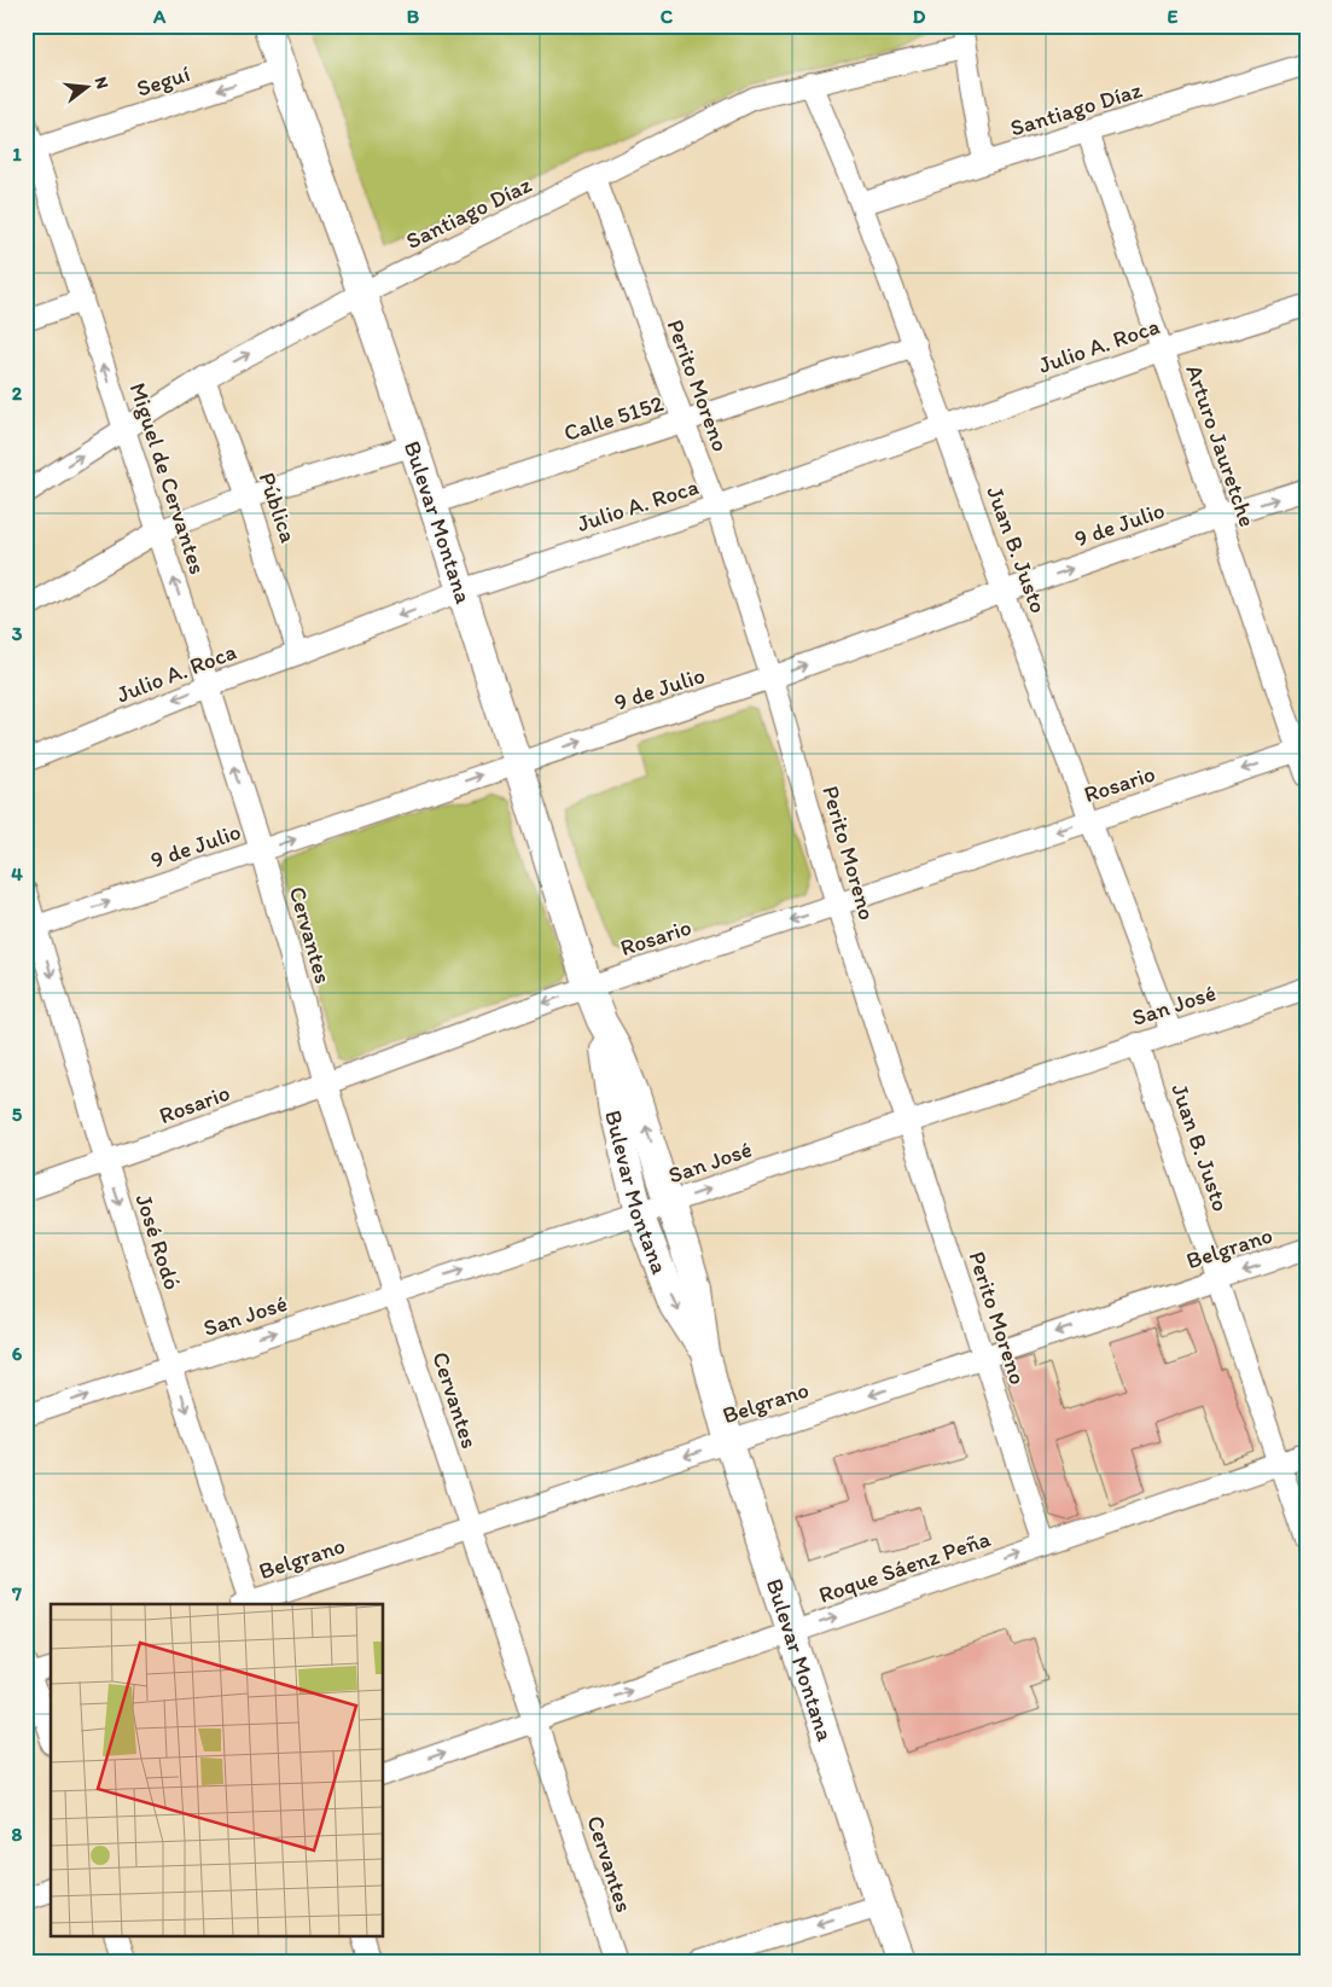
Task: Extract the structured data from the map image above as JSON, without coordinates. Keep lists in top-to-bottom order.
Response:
{
  "streets": {
    "main road": ["Bulevar Montana"],
    "street": [
      "Seguí",
      "Santiago Díaz",
      "Julio A. Roca",
      "Perito Moreno",
      "Calle 5152",
      "Arturo Jauretche",
      "Miguel de Cervantes",
      "Pública",
      "9 de Julio",
      "Juan B. Justo",
      "Rosario",
      "Cervantes",
      "San José",
      "José Rodó",
      "Belgrano",
      "Roque Sáenz Peña"
    ]
  },
  "crossings": [
    ["Seguí", "Miguel de Cervantes"],
    ["Seguí", "Bulevar Montana"],
    ["Santiago Díaz", "Perito Moreno"],
    ["Santiago Díaz", "Arturo Jauretche"],
    ["Santiago Díaz", "Miguel de Cervantes"],
    ["Santiago Díaz", "Pública"],
    ["Santiago Díaz", "Bulevar Montana"],
    ["Santiago Díaz", "Juan B. Justo"],
    ["Julio A. Roca", "Perito Moreno"],
    ["Julio A. Roca", "Arturo Jauretche"],
    ["Julio A. Roca", "Miguel de Cervantes"],
    ["Julio A. Roca", "Pública"],
    ["Julio A. Roca", "Bulevar Montana"],
    ["Julio A. Roca", "Juan B. Justo"],
    ["Perito Moreno", "Calle 5152"],
    ["Perito Moreno", "9 de Julio"],
    ["Perito Moreno", "Rosario"],
    ["Perito Moreno", "San José"],
    ["Perito Moreno", "Belgrano"],
    ["Perito Moreno", "Roque Sáenz Peña"],
    ["Calle 5152", "Bulevar Montana"],
    ["Calle 5152", "Juan B. Justo"],
    ["Arturo Jauretche", "9 de Julio"],
    ["Arturo Jauretche", "Rosario"],
    ["Miguel de Cervantes", "9 de Julio"],
    ["Miguel de Cervantes", "Cervantes"],
    ["Bulevar Montana", "9 de Julio"],
    ["Bulevar Montana", "Rosario"],
    ["Bulevar Montana", "San José"],
    ["Bulevar Montana", "Belgrano"],
    ["Bulevar Montana", "Roque Sáenz Peña"],
    ["9 de Julio", "Juan B. Justo"],
    ["9 de Julio", "Cervantes"],
    ["9 de Julio", "José Rodó"],
    ["Juan B. Justo", "Rosario"],
    ["Juan B. Justo", "San José"],
    ["Juan B. Justo", "Belgrano"],
    ["Juan B. Justo", "Roque Sáenz Peña"],
    ["Rosario", "Cervantes"],
    ["Rosario", "José Rodó"],
    ["Cervantes", "San José"],
    ["Cervantes", "Belgrano"],
    ["Cervantes", "Roque Sáenz Peña"],
    ["San José", "José Rodó"],
    ["José Rodó", "Belgrano"]
  ],
  "one_way": [
    "Seguí",
    "Miguel de Cervantes",
    "9 de Julio",
    "Rosario",
    "San José",
    "José Rodó",
    "Belgrano",
    "Roque Sáenz Peña"
  ],
  "north": "right",
  "grid": {
    "columns": [
      "A",
      "B",
      "C",
      "D",
      "E"
    ],
    "rows": [
      "1",
      "2",
      "3",
      "4",
      "5",
      "6",
      "7",
      "8"
    ]
  }
}
